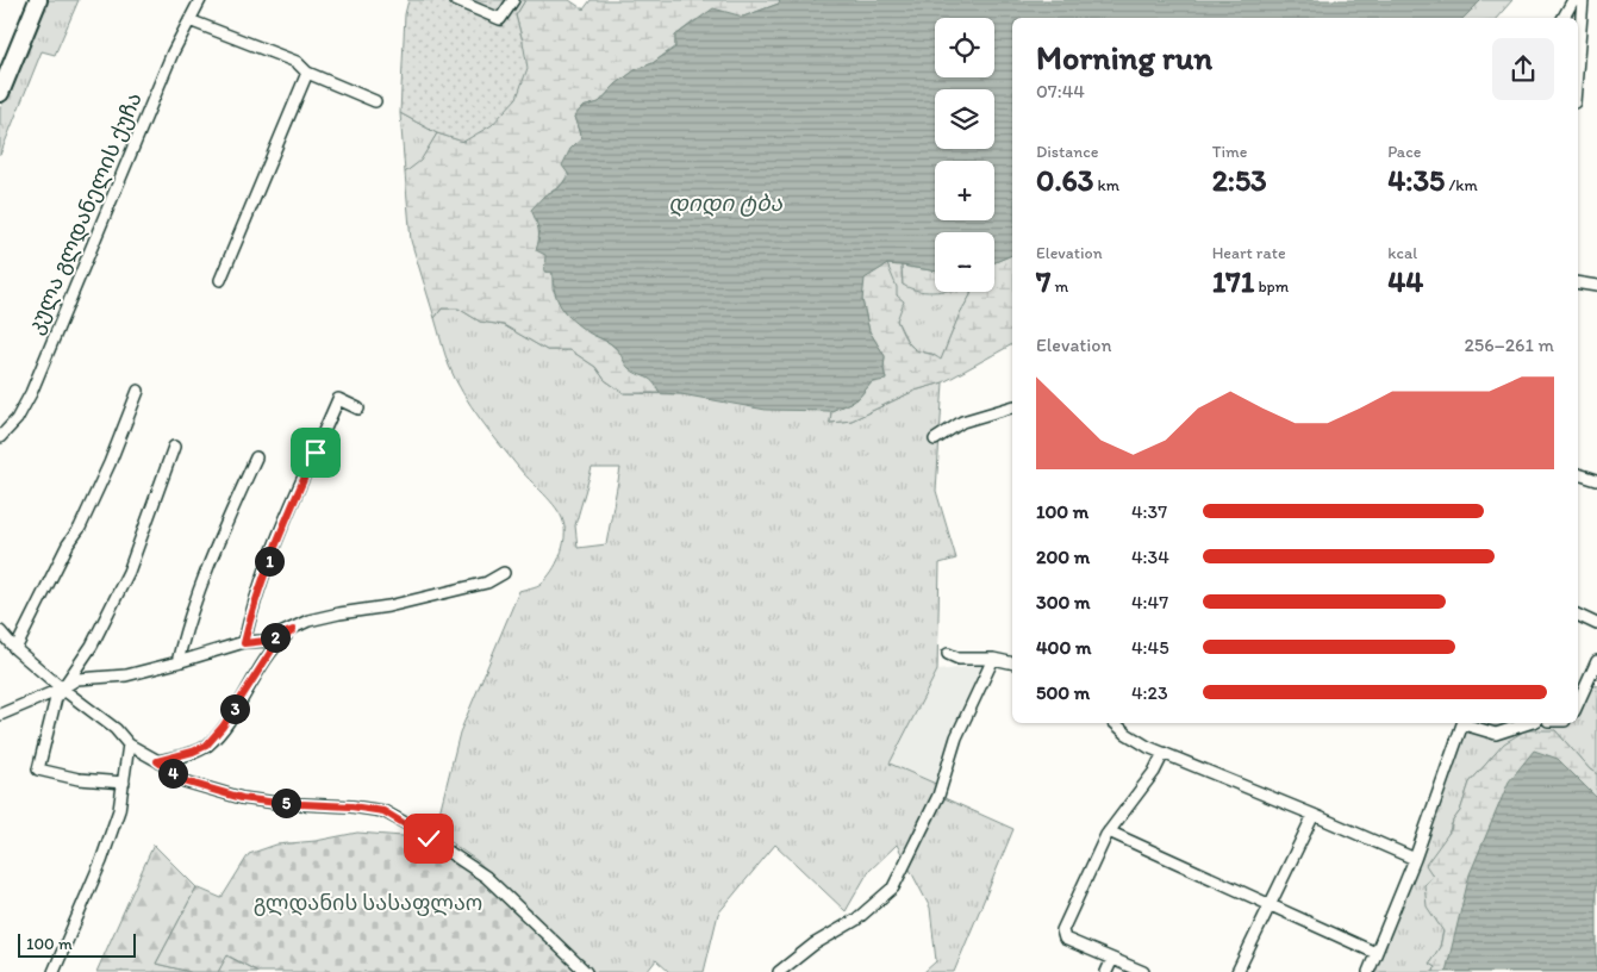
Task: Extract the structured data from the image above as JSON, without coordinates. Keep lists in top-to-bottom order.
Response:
{
  "streets": {
    "street": ["კულა გლდანელის ქუჩა"]
  },
  "water": ["დიდი ტბა"],
  "parks": ["გლდანის სასაფლაო"],
  "scale_bar": "100 m",
  "page": {
    "map_buttons": ["+", "−"],
    "heading": ["Morning run", "07:44"],
    "stats": [
      ["Distance", "0.63 km"],
      ["Time", "2:53"],
      ["Pace", "4:35 /km"],
      ["Elevation", "7 m"],
      ["Heart rate", "171 bpm"],
      ["kcal", "44"]
    ],
    "chart": ["Elevation", "256–261 m"],
    "list": [
      {
        "name": "100 m",
        "note": "4:37"
      },
      {
        "name": "200 m",
        "note": "4:34"
      },
      {
        "name": "300 m",
        "note": "4:47"
      },
      {
        "name": "400 m",
        "note": "4:45"
      },
      {
        "name": "500 m",
        "note": "4:23"
      }
    ],
    "pins": [
      "1",
      "2",
      "3",
      "4",
      "5"
    ],
    "scale": "100 m"
  }
}
